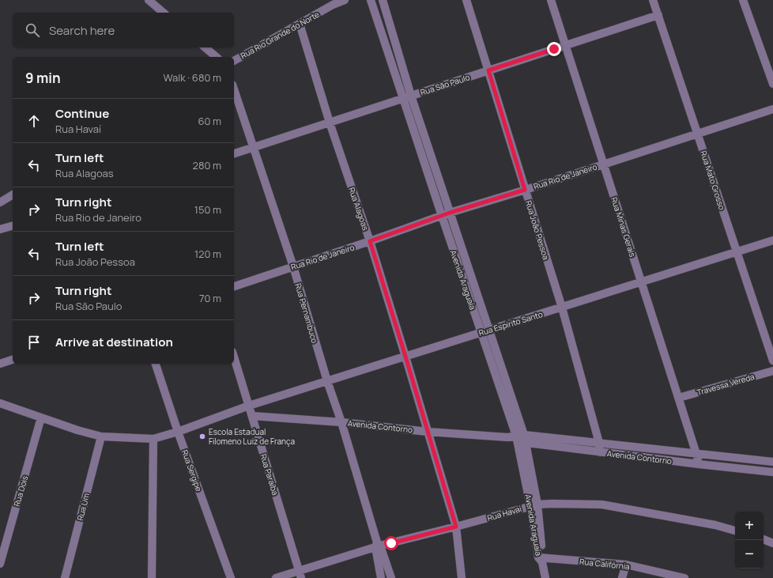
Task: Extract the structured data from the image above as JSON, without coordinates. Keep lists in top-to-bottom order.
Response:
{
  "streets": {
    "street": [
      "Rua Rio Grande do Norte",
      "Rua São Paulo",
      "Rua Rio de Janeiro",
      "Rua Mato Grosso",
      "Rua Alagoas",
      "Rua Minas Gerais",
      "Rua João Pessoa",
      "Avenida Araguaía",
      "Rua Pernambuco",
      "Rua Espírito Santo",
      "Travessa Vereda",
      "Avenida Contorno",
      "Rua Sergipe",
      "Rua Paraíba",
      "Rua Dois",
      "Rua Um",
      "Rua Havaí",
      "Rua Califórnia"
    ]
  },
  "crossings": [
    ["Rua Rio Grande do Norte", "Rua Alagoas"],
    ["Rua São Paulo", "Rua Mato Grosso"],
    ["Rua São Paulo", "Rua Alagoas"],
    ["Rua São Paulo", "Rua Minas Gerais"],
    ["Rua São Paulo", "Rua João Pessoa"],
    ["Rua São Paulo", "Avenida Araguaía"],
    ["Rua São Paulo", "Rua Pernambuco"],
    ["Rua Rio de Janeiro", "Rua Mato Grosso"],
    ["Rua Rio de Janeiro", "Rua Alagoas"],
    ["Rua Rio de Janeiro", "Rua Minas Gerais"],
    ["Rua Rio de Janeiro", "Rua João Pessoa"],
    ["Rua Rio de Janeiro", "Avenida Araguaía"],
    ["Rua Rio de Janeiro", "Rua Pernambuco"],
    ["Rua Mato Grosso", "Rua Espírito Santo"],
    ["Rua Alagoas", "Rua Espírito Santo"],
    ["Rua Alagoas", "Avenida Contorno"],
    ["Rua Alagoas", "Rua Havaí"],
    ["Rua Minas Gerais", "Rua Espírito Santo"],
    ["Rua Minas Gerais", "Travessa Vereda"],
    ["Rua Minas Gerais", "Avenida Contorno"],
    ["Rua João Pessoa", "Rua Espírito Santo"],
    ["Rua João Pessoa", "Avenida Contorno"],
    ["Avenida Araguaía", "Rua Espírito Santo"],
    ["Avenida Araguaía", "Avenida Contorno"],
    ["Avenida Araguaía", "Rua Havaí"],
    ["Avenida Araguaía", "Rua Califórnia"],
    ["Rua Pernambuco", "Rua Espírito Santo"],
    ["Rua Pernambuco", "Avenida Contorno"],
    ["Rua Pernambuco", "Rua Havaí"],
    ["Rua Espírito Santo", "Rua Sergipe"],
    ["Rua Espírito Santo", "Rua Paraíba"],
    ["Rua Espírito Santo", "Rua Dois"],
    ["Rua Espírito Santo", "Rua Um"],
    ["Avenida Contorno", "Rua Paraíba"],
    ["Rua Paraíba", "Rua Havaí"]
  ],
  "places": ["Escola Estadual Filomeno Luiz de França"],
  "page": {
    "search": "Search here",
    "heading": ["9 min", "Walk · 680 m"],
    "list": [
      ["Continue", "Rua Havaí", "60 m"],
      ["Turn left", "Rua Alagoas", "280 m"],
      ["Turn right", "Rua Rio de Janeiro", "150 m"],
      ["Turn left", "Rua João Pessoa", "120 m"],
      ["Turn right", "Rua São Paulo", "70 m"],
      "Arrive at destination"
    ],
    "map_buttons": ["+", "−"]
  }
}
